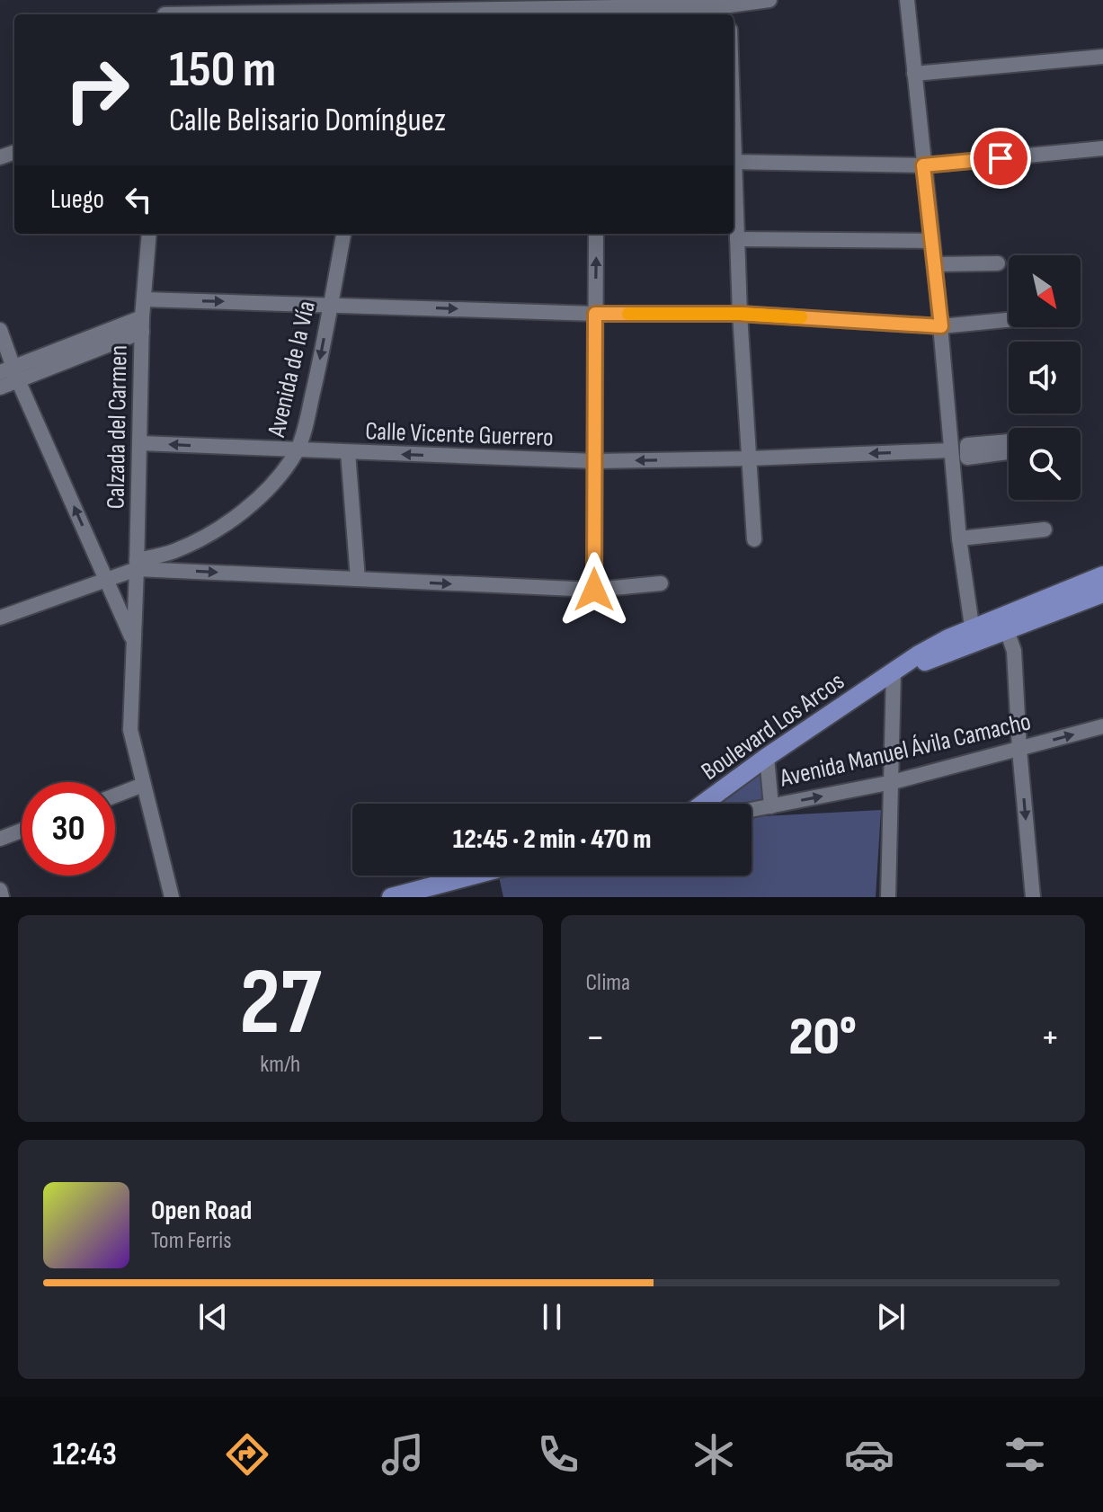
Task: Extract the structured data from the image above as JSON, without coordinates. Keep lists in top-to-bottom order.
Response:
{
  "streets": {
    "main road": ["Boulevard Los Arcos"],
    "street": [
      "Avenida de la Vía",
      "Calzada del Carmen",
      "Calle Vicente Guerrero",
      "Avenida Manuel Ávila Camacho"
    ]
  },
  "crossings": [
    ["Avenida de la Vía", "Calzada del Carmen"],
    ["Avenida de la Vía", "Calle Vicente Guerrero"],
    ["Calzada del Carmen", "Calle Vicente Guerrero"]
  ],
  "one_way": ["Avenida Manuel Ávila Camacho"],
  "north": "bottom right",
  "page": {
    "turn": ["150 m", "Calle Belisario Domínguez"],
    "then": "Luego",
    "limit": "30",
    "trip": "12:45 · 2 min · 470 m",
    "tile": [
      ["27", "km/h"],
      "Clima"
    ],
    "heat": ["−", "20°", "+"],
    "song": ["Open Road", "Tom Ferris"],
    "tabs": "12:43"
  }
}
